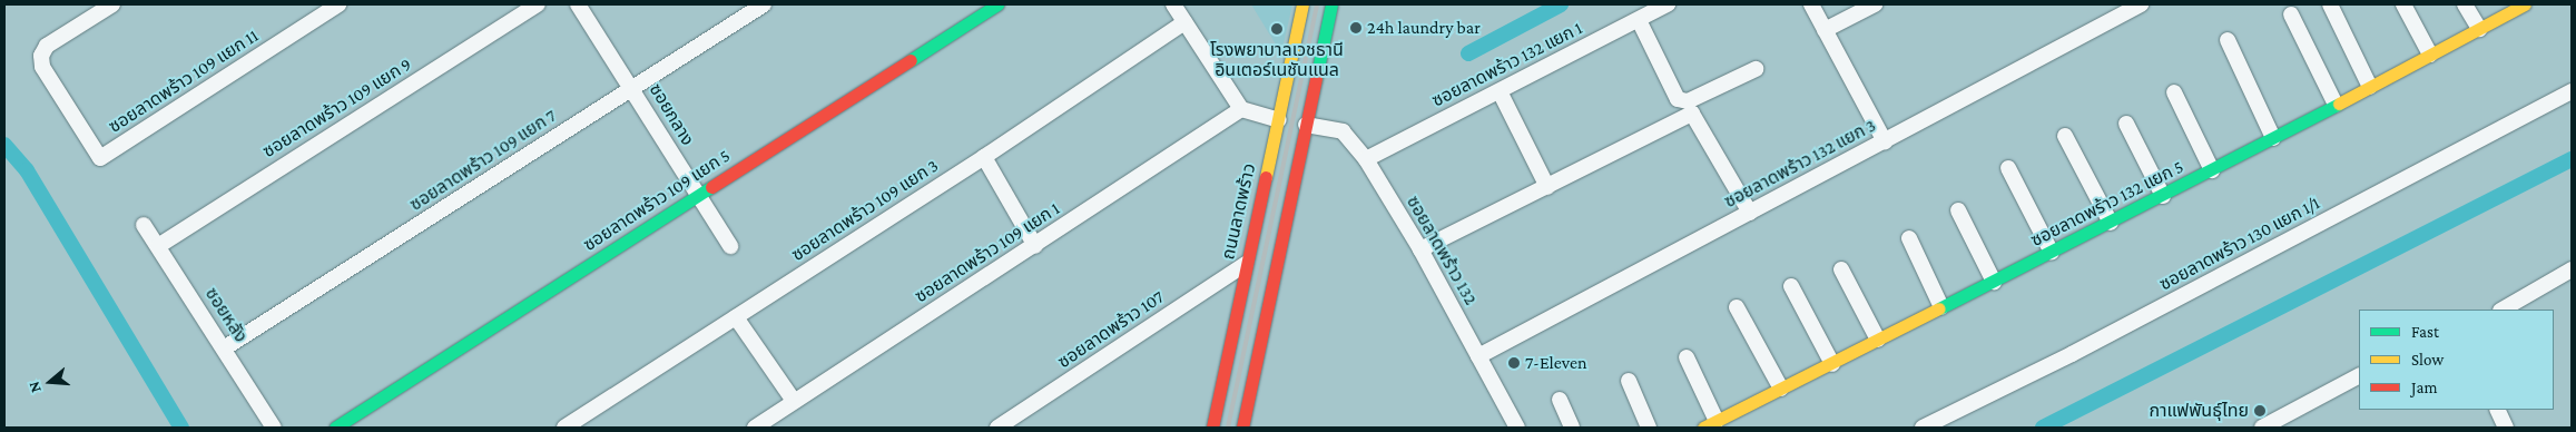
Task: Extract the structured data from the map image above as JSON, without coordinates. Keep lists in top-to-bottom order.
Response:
{
  "streets": {
    "street": [
      "ซอยลาดพร้าว 132 แยก 1",
      "ซอยลาดพร้าว 109 แยก 11",
      "ซอยลาดพร้าว 109 แยก 9",
      "ซอยกลาง",
      "ซอยลาดพร้าว 109 แยก 7",
      "ซอยลาดพร้าว 132 แยก 3",
      "ซอยลาดพร้าว 109 แยก 5",
      "ซอยลาดพร้าว 132 แยก 5",
      "ซอยลาดพร้าว 109 แยก 3",
      "ถนนลาดพร้าว",
      "ซอยลาดพร้าว 130 แยก 1/1",
      "ซอยลาดพร้าว 132",
      "ซอยลาดพร้าว 109 แยก 1",
      "ซอยหลัง",
      "ซอยลาดพร้าว 107"
    ]
  },
  "crossings": [
    ["ซอยลาดพร้าว 132 แยก 1", "ซอยลาดพร้าว 132"],
    ["ซอยลาดพร้าว 109 แยก 9", "ซอยหลัง"],
    ["ซอยกลาง", "ซอยลาดพร้าว 109 แยก 7"],
    ["ซอยกลาง", "ซอยลาดพร้าว 109 แยก 5"],
    ["ซอยลาดพร้าว 109 แยก 7", "ซอยหลัง"],
    ["ซอยลาดพร้าว 132 แยก 3", "ซอยลาดพร้าว 132"],
    ["ถนนลาดพร้าว", "ซอยลาดพร้าว 107"]
  ],
  "places": [
    "24h laundry bar",
    "โรงพยาบาลเวชธานี อินเตอร์เนชันแนล",
    "7-Eleven",
    "กาแฟพันธุ์ไทย"
  ],
  "legend": ["Fast", "Slow", "Jam"],
  "north": "left"
}
